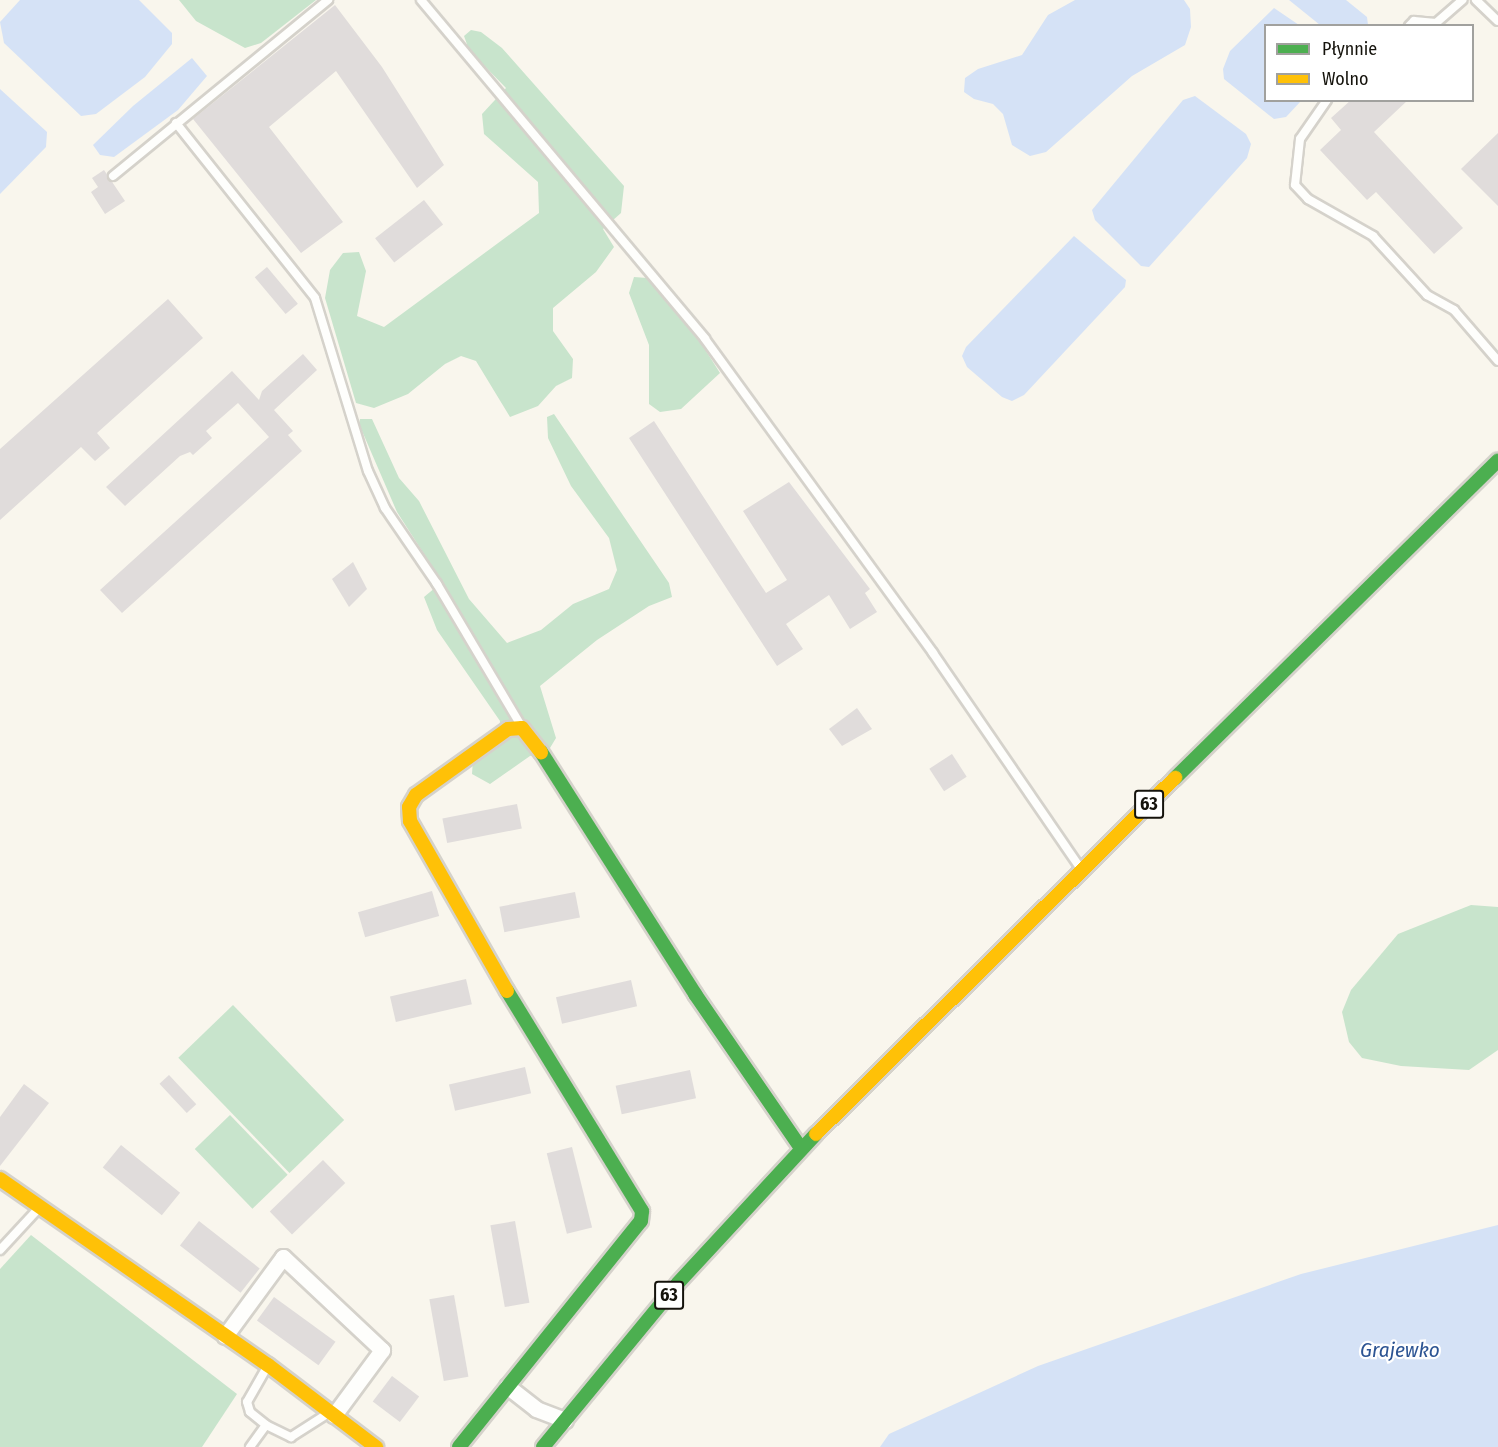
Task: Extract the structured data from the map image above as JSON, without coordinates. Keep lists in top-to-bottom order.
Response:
{
  "streets": {
    "street": ["63"]
  },
  "water": ["Grajewko"],
  "legend": ["Płynnie", "Wolno"]
}
